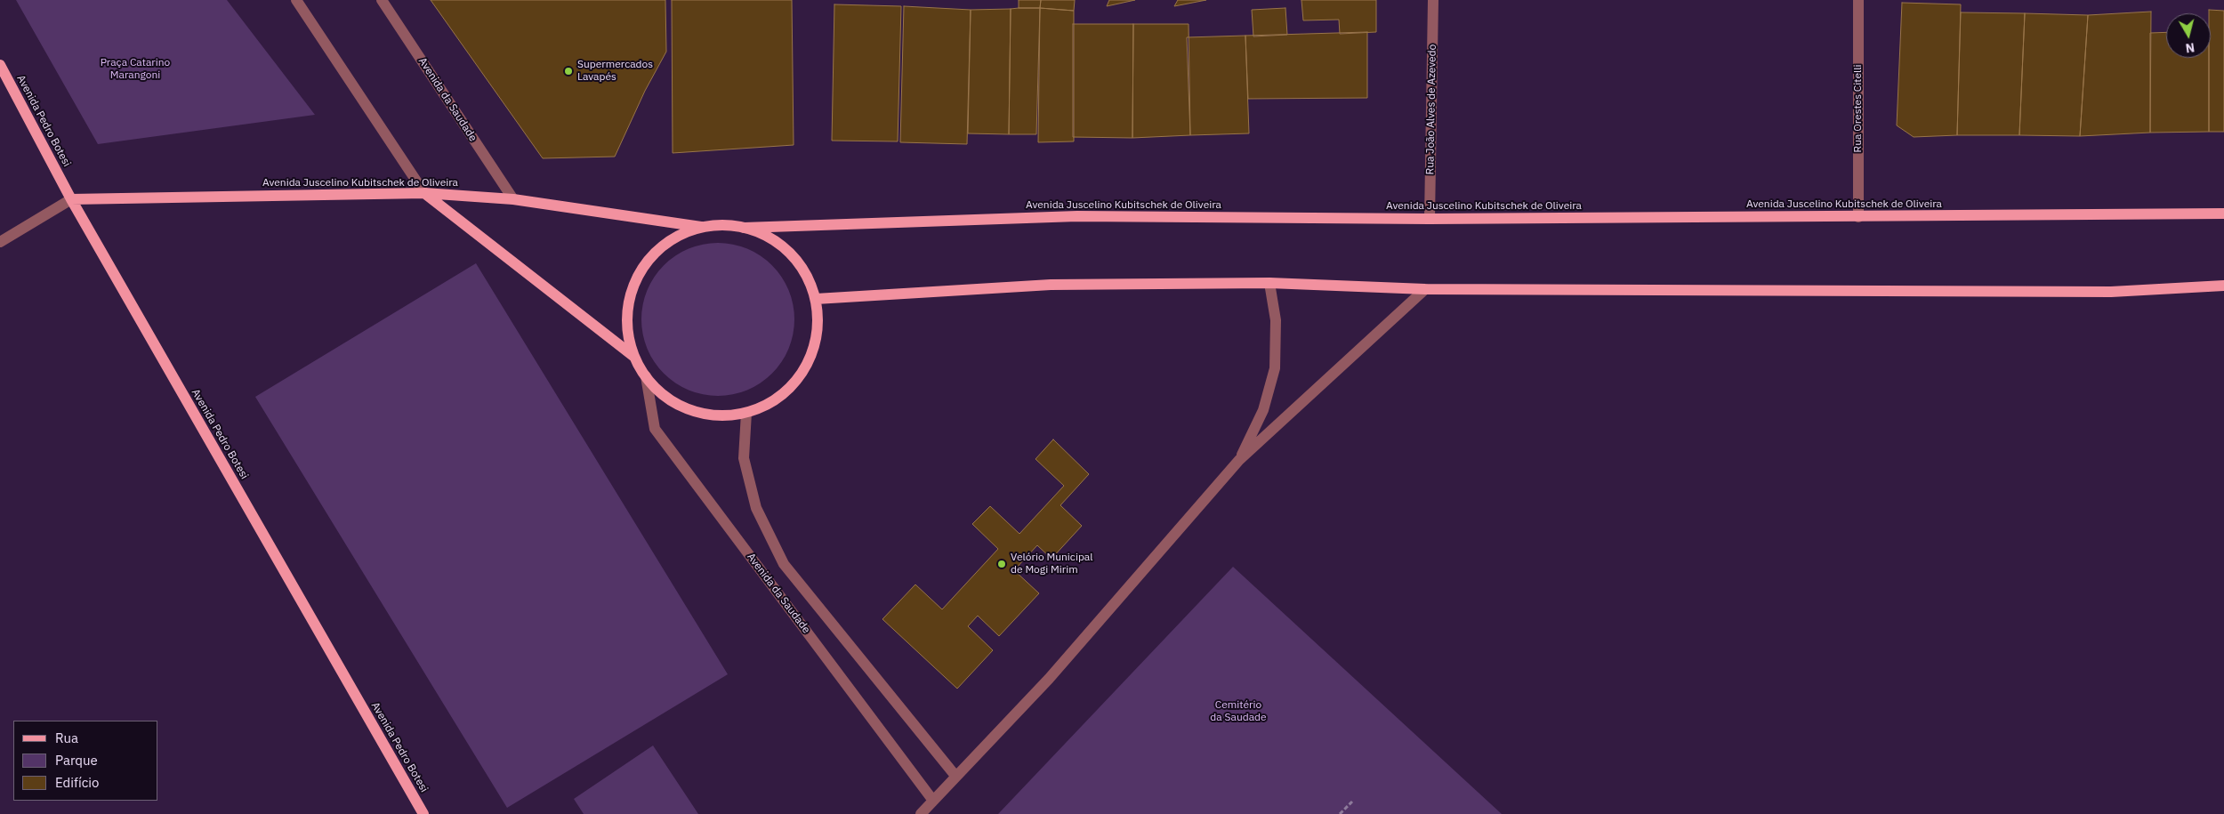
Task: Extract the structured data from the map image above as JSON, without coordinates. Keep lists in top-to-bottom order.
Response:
{
  "streets": {
    "main road": ["Avenida Pedro Botesi", "Avenida Juscelino Kubitschek de Oliveira"],
    "street": ["Avenida da Saudade", "Rua Orestes Citelli", "Rua João Alves de Azevedo"]
  },
  "crossings": [
    ["Avenida da Saudade", "Avenida Juscelino Kubitschek de Oliveira"],
    ["Rua Orestes Citelli", "Avenida Juscelino Kubitschek de Oliveira"],
    ["Rua João Alves de Azevedo", "Avenida Juscelino Kubitschek de Oliveira"],
    ["Avenida Pedro Botesi", "Avenida Juscelino Kubitschek de Oliveira"]
  ],
  "parks": ["Praça Catarino Marangoni", "Cemitério da Saudade"],
  "places": ["Supermercados Lavapés", "Velório Municipal de Mogi Mirim"],
  "legend": ["Rua", "Parque", "Edifício"],
  "north": "bottom"
}
